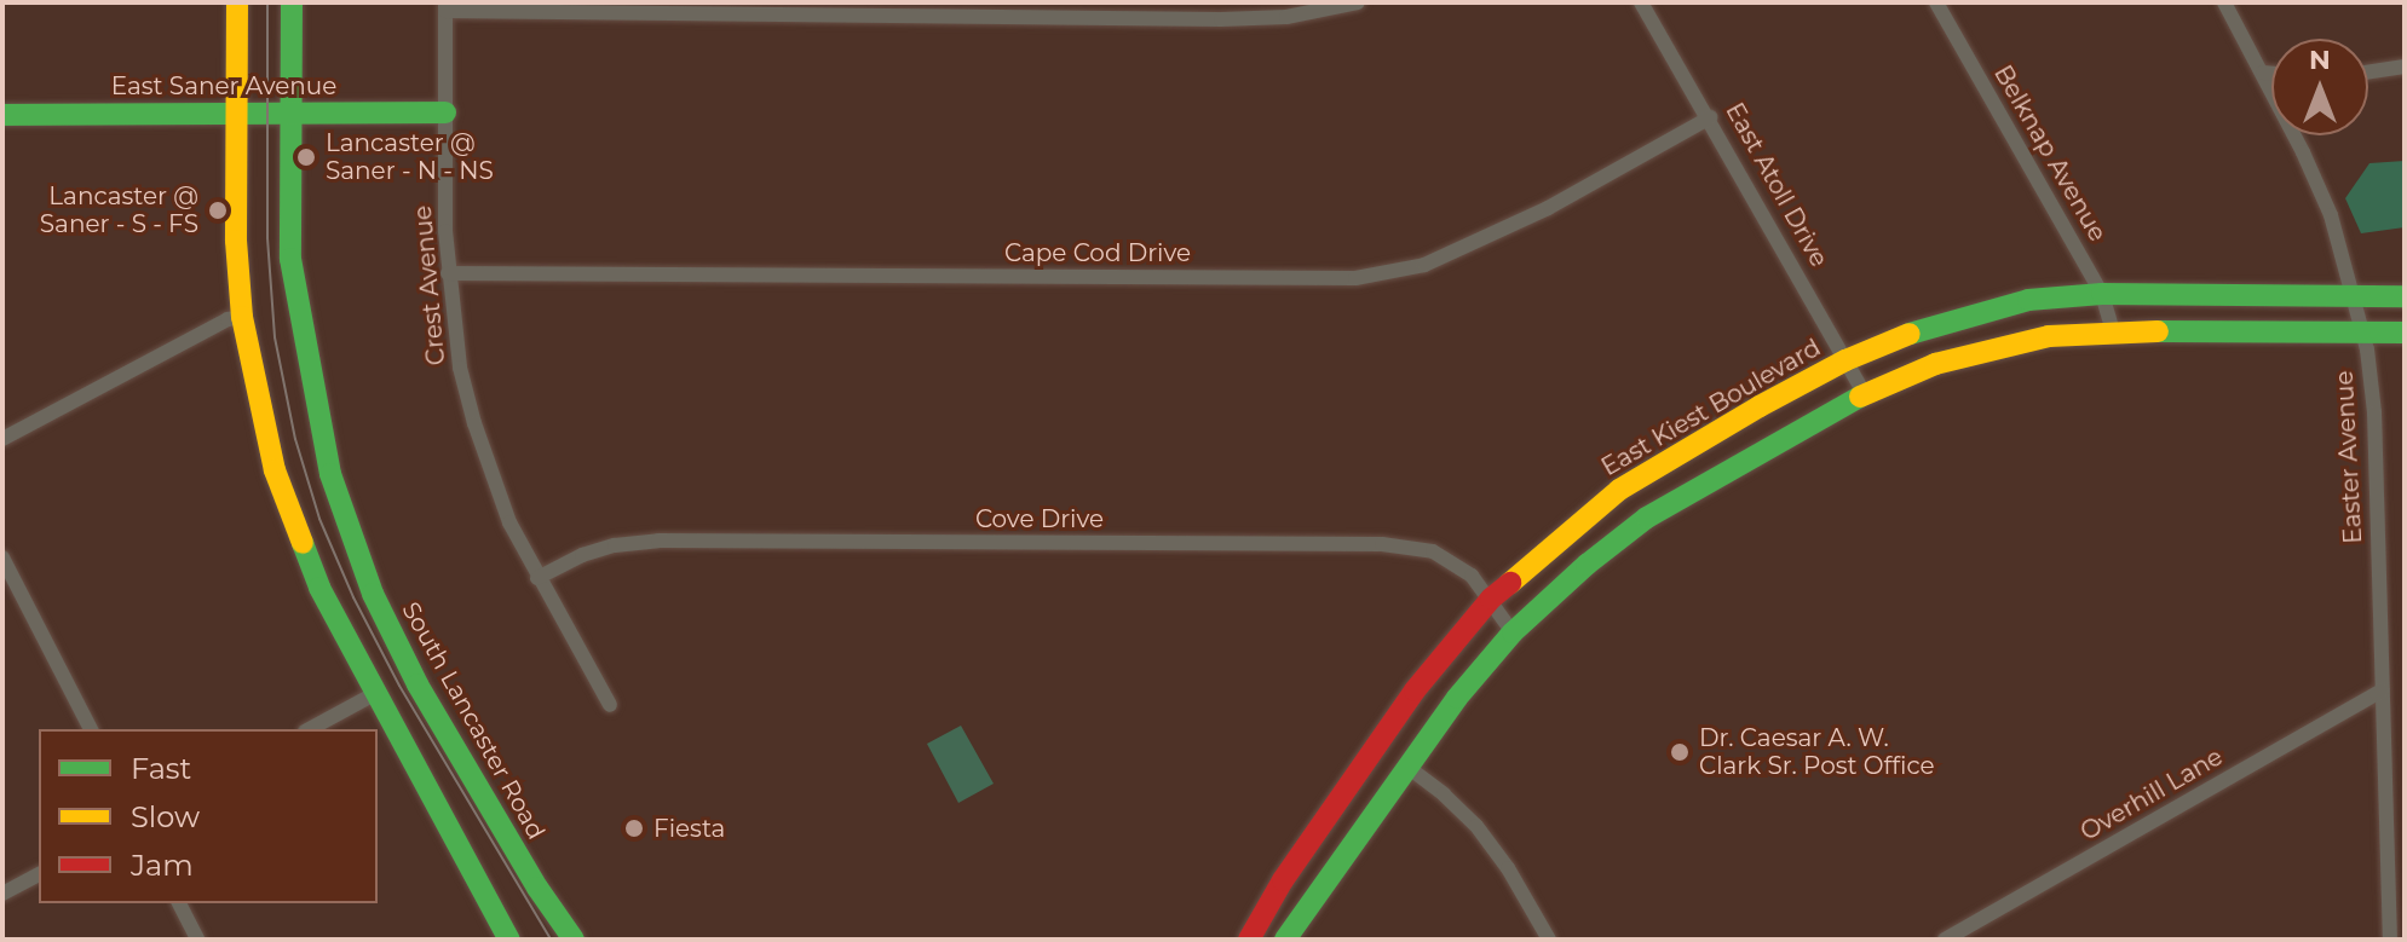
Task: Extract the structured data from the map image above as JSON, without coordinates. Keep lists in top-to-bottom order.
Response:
{
  "streets": {
    "main road": ["East Saner Avenue", "East Kiest Boulevard", "South Lancaster Road"],
    "street": [
      "Belknap Avenue",
      "East Atoll Drive",
      "Cape Cod Drive",
      "Crest Avenue",
      "Easter Avenue",
      "Cove Drive",
      "Overhill Lane"
    ]
  },
  "crossings": [
    ["East Saner Avenue", "Crest Avenue"],
    ["East Saner Avenue", "South Lancaster Road"],
    ["Belknap Avenue", "East Kiest Boulevard"],
    ["East Atoll Drive", "Cape Cod Drive"],
    ["East Atoll Drive", "East Kiest Boulevard"],
    ["Cape Cod Drive", "Crest Avenue"],
    ["Crest Avenue", "Cove Drive"],
    ["East Kiest Boulevard", "Easter Avenue"],
    ["East Kiest Boulevard", "Cove Drive"],
    ["Easter Avenue", "Overhill Lane"]
  ],
  "places": [
    "Lancaster @ Saner - N - NS",
    "Lancaster @ Saner - S - FS",
    "Dr. Caesar A. W. Clark Sr. Post Office",
    "Fiesta"
  ],
  "legend": ["Fast", "Slow", "Jam"],
  "north": "top"
}
